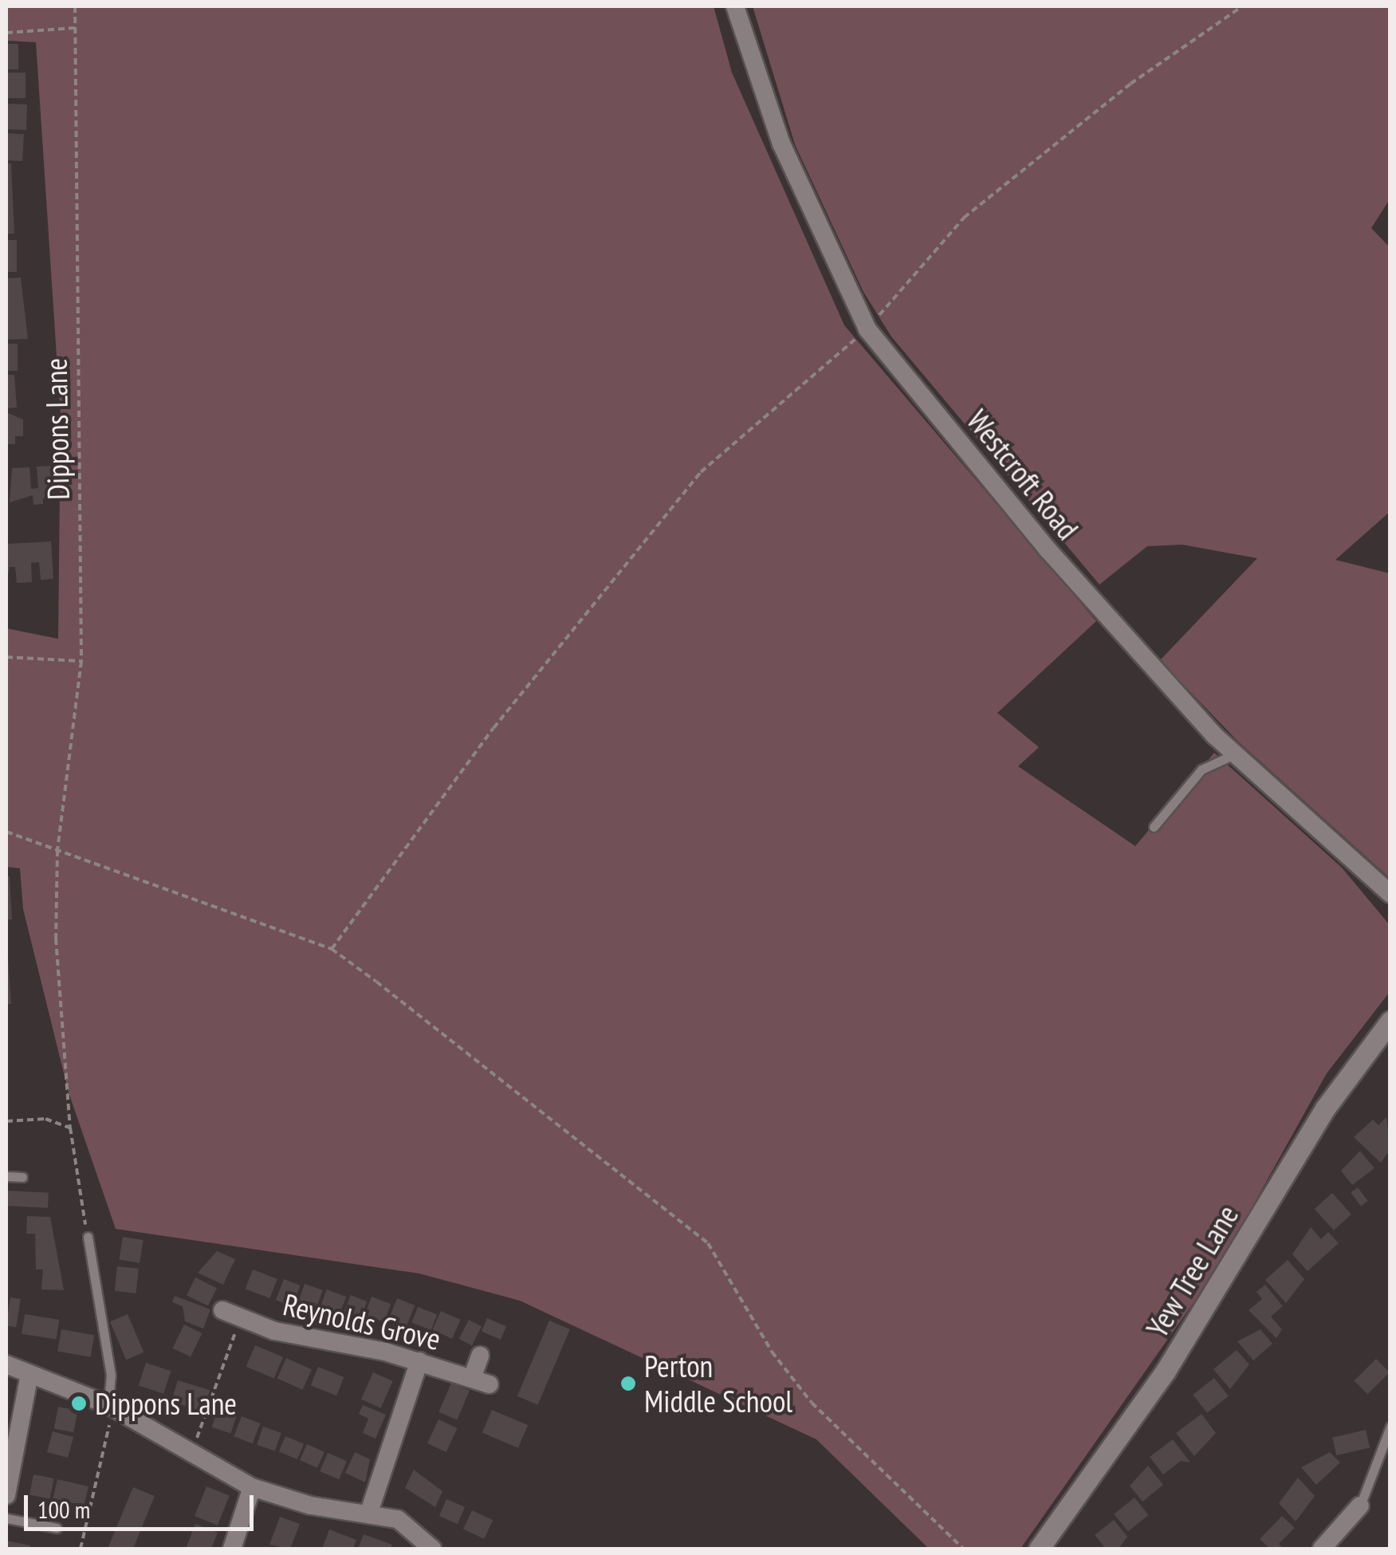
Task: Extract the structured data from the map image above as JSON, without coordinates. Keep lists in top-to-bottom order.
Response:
{
  "streets": {
    "street": ["Westcroft Road", "Yew Tree Lane", "Reynolds Grove"],
    "path": ["Dippons Lane"]
  },
  "places": ["Perton Middle School", "Dippons Lane"],
  "scale_bar": "100 m"
}
